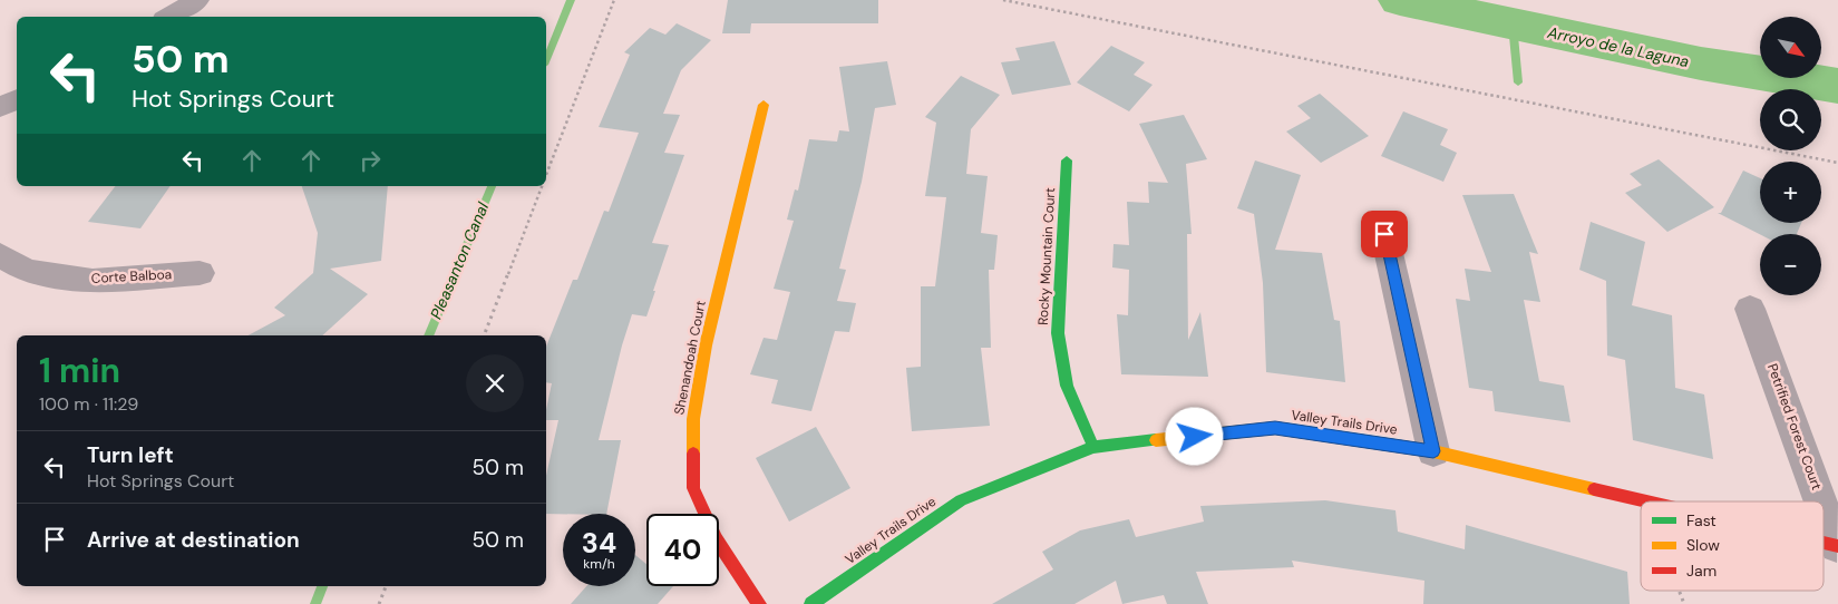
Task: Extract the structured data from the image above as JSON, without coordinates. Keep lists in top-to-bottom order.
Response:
{
  "streets": {
    "street": [
      "Rocky Mountain Court",
      "Corte Balboa",
      "Shenandoah Court",
      "Valley Trails Drive",
      "Petrified Forest Court"
    ]
  },
  "crossings": [
    ["Rocky Mountain Court", "Valley Trails Drive"],
    ["Valley Trails Drive", "Petrified Forest Court"]
  ],
  "water": ["Arroyo de la Laguna", "Pleasanton Canal"],
  "legend": ["Fast", "Slow", "Jam"],
  "north": "bottom right",
  "page": {
    "map_buttons": ["+", "−"],
    "turn": ["50 m", "Hot Springs Court"],
    "heading": ["1 min", "100 m · 11:29"],
    "list": [
      {
        "name": "Turn left",
        "note": "Hot Springs Court",
        "value": "50 m"
      },
      {
        "name": "Arrive at destination",
        "value": "50 m"
      }
    ],
    "speed": "34 km/h",
    "limit": "40"
  }
}
